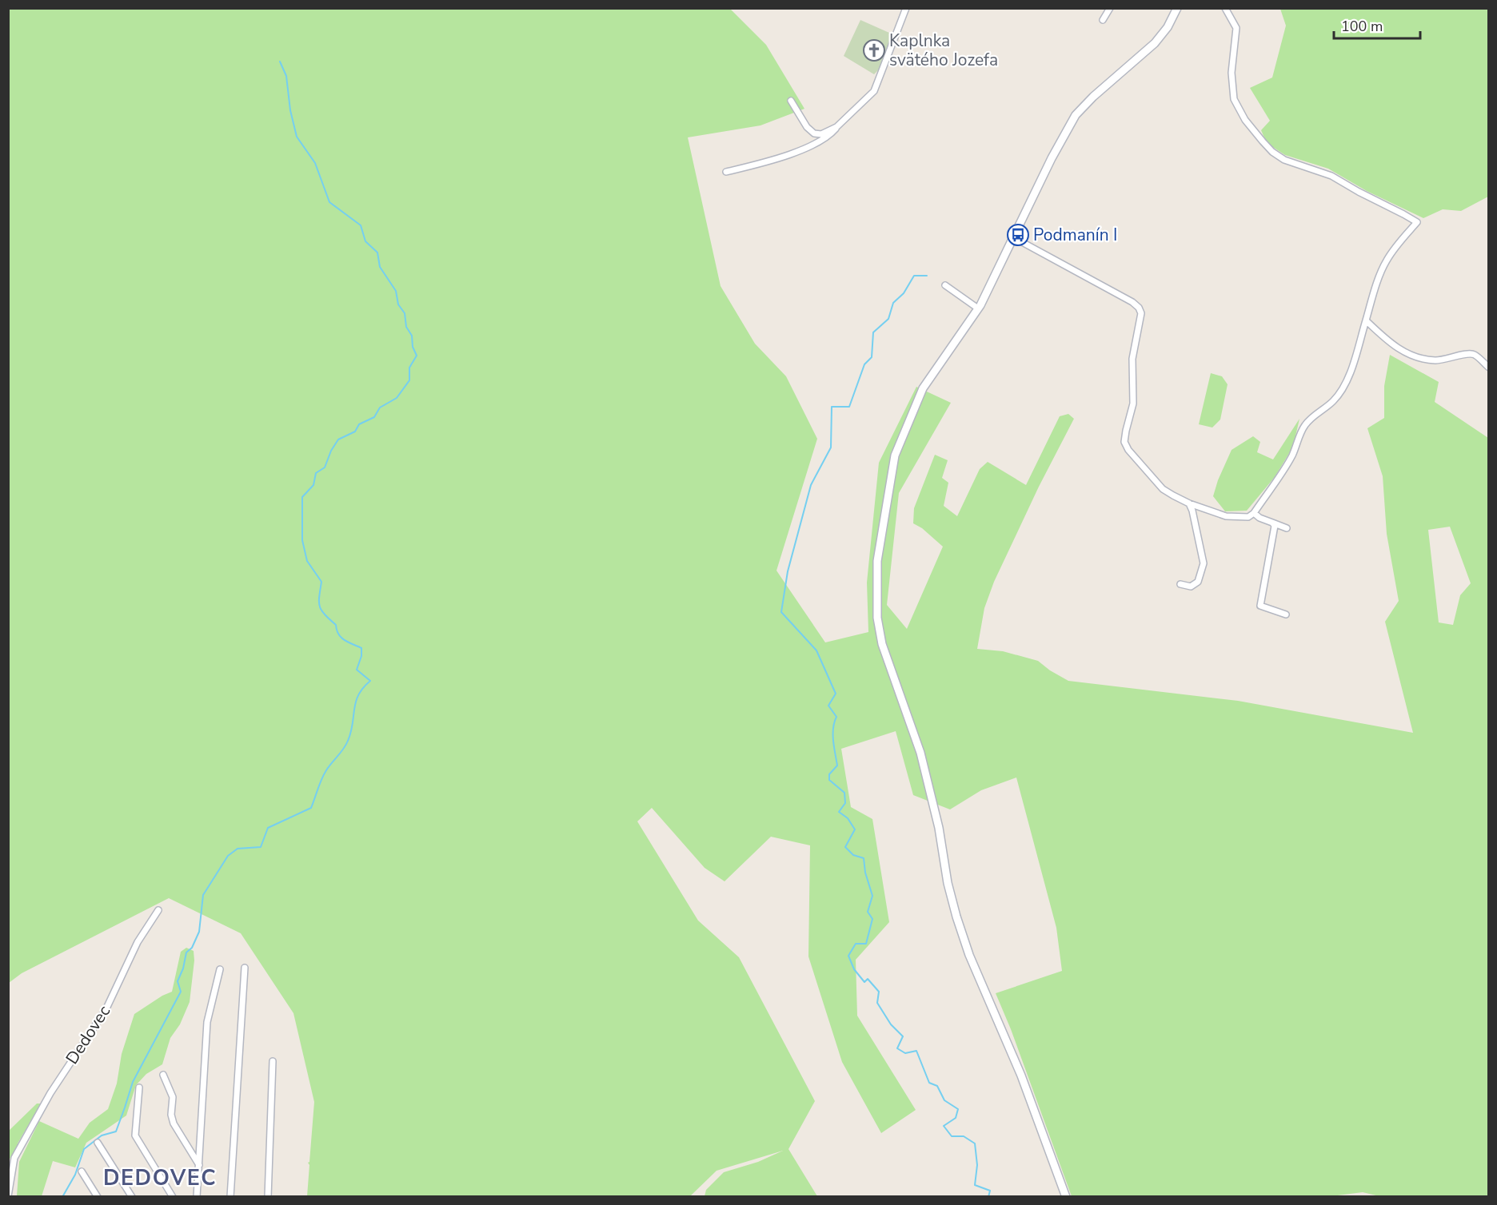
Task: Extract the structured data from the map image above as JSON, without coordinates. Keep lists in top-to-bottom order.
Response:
{
  "streets": {
    "street": ["Dedovec"]
  },
  "districts": ["DEDOVEC"],
  "places": {
    "church": ["Kaplnka svätého Jozefa"],
    "bus stop": ["Podmanín I"]
  },
  "scale_bar": "100 m"
}
